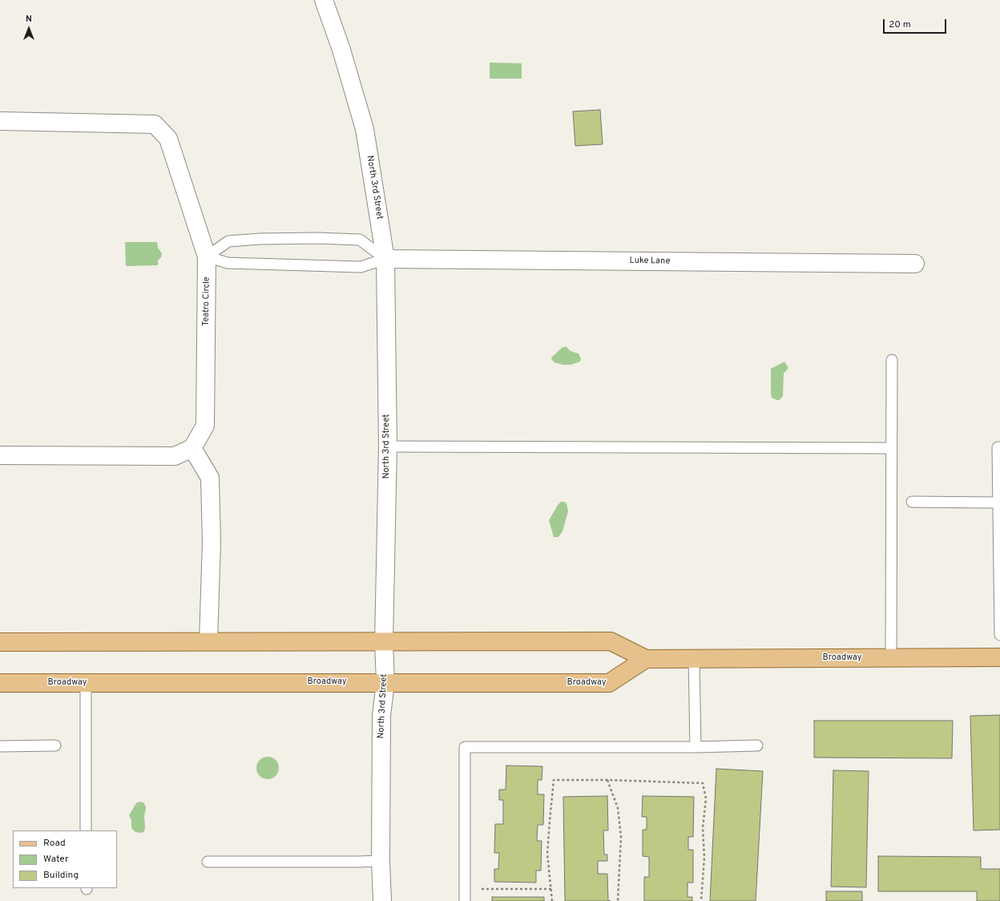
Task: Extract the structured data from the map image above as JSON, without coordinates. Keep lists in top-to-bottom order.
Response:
{
  "streets": {
    "main road": ["Broadway"],
    "street": ["North 3rd Street", "Luke Lane", "Teatro Circle"]
  },
  "crossings": [
    ["North 3rd Street", "Luke Lane"],
    ["North 3rd Street", "Broadway"]
  ],
  "legend": ["Road", "Water", "Building"],
  "scale_bar": "20 m",
  "north": "top"
}
